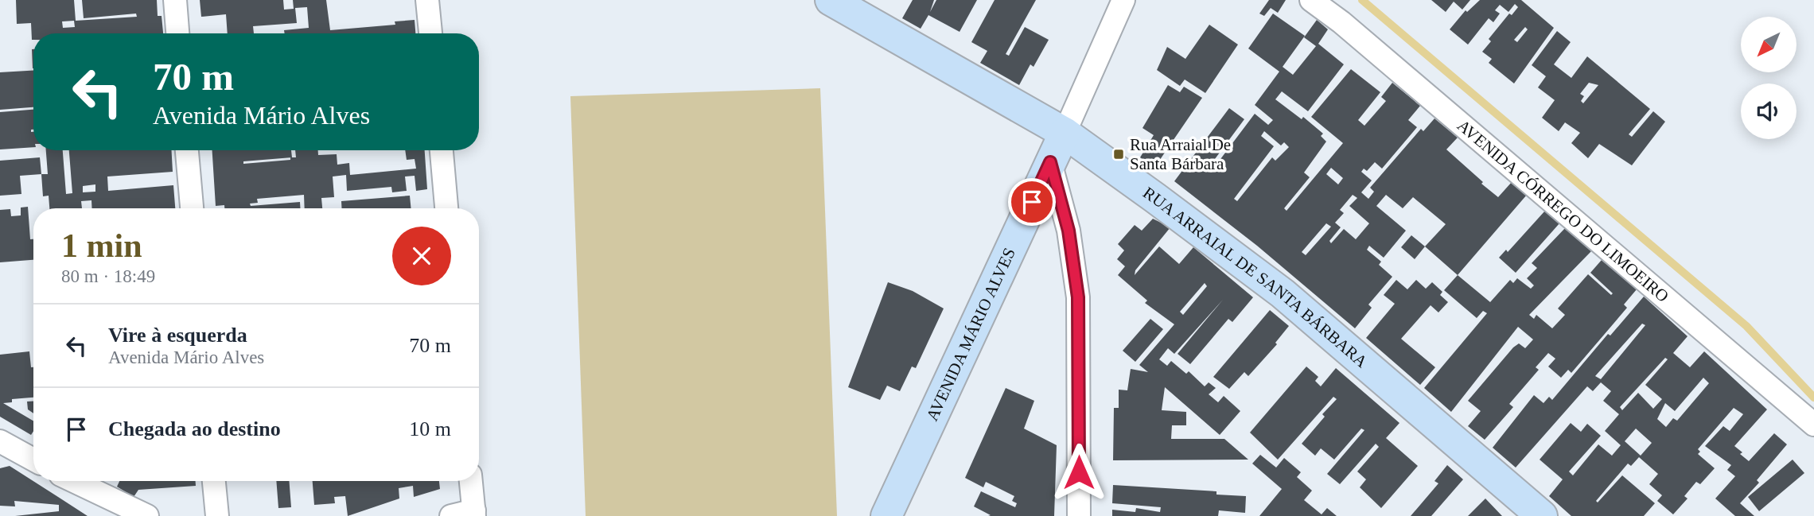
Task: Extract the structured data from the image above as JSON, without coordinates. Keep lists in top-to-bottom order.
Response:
{
  "streets": {
    "street": ["AVENIDA CÓRREGO DO LIMOEIRO", "RUA ARRAIAL DE SANTA BÁRBARA", "AVENIDA MÁRIO ALVES"]
  },
  "crossings": [
    ["RUA ARRAIAL DE SANTA BÁRBARA", "AVENIDA MÁRIO ALVES"]
  ],
  "places": {
    "transit": ["Rua Arraial De Santa Bárbara"]
  },
  "north": "bottom left",
  "page": {
    "turn": ["70 m", "Avenida Mário Alves"],
    "heading": ["1 min", "80 m · 18:49"],
    "list": [
      {
        "name": "Vire à esquerda",
        "note": "Avenida Mário Alves",
        "value": "70 m"
      },
      {
        "name": "Chegada ao destino",
        "value": "10 m"
      }
    ]
  }
}
